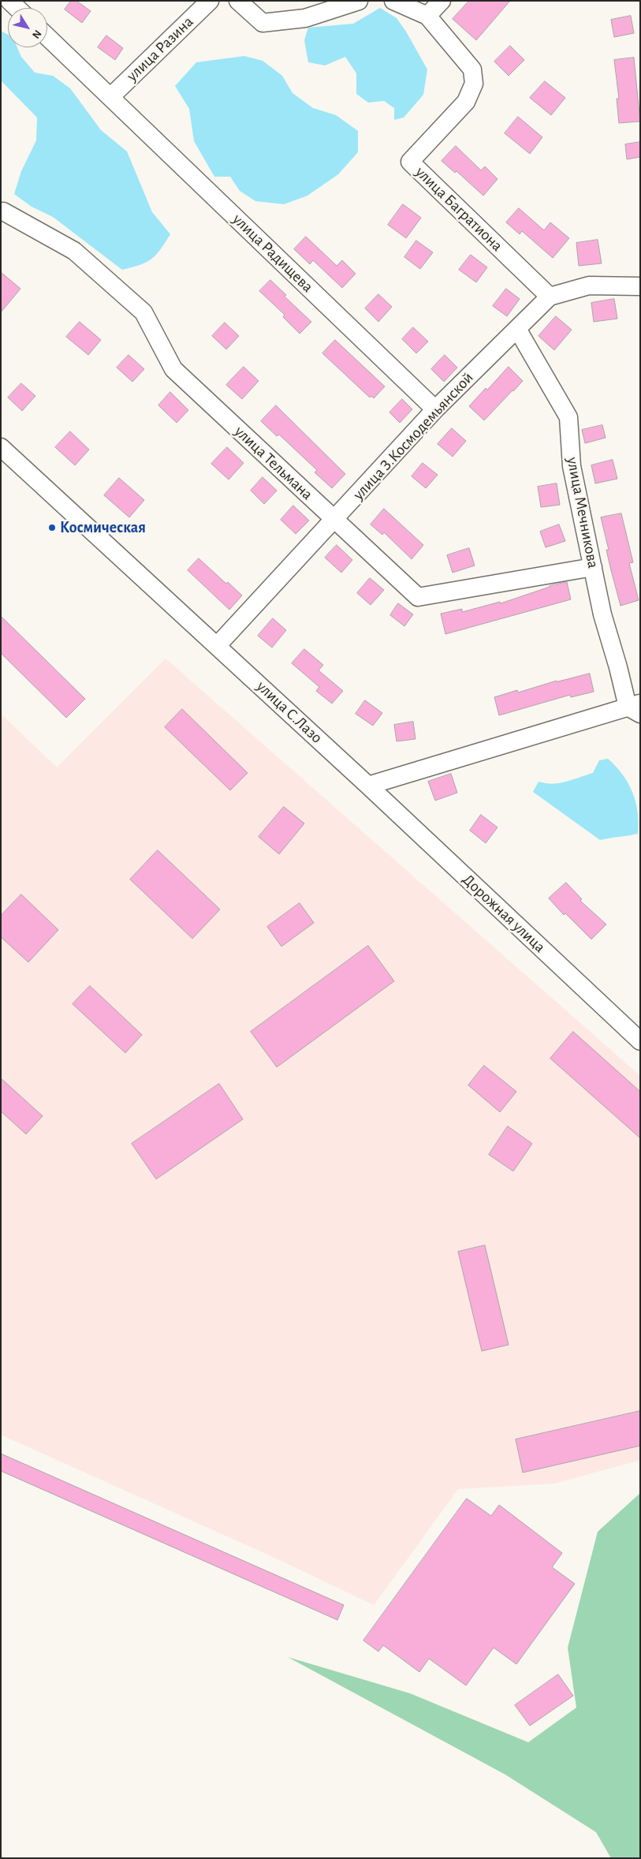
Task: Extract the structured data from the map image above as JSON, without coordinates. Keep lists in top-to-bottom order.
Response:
{
  "streets": {
    "street": [
      "улица Разина",
      "улица Багратиона",
      "улица Радищева",
      "улица З.Космодемьянской",
      "улица Тельмана",
      "улица Мечникова",
      "улица С.Лазо",
      "Дорожная улица"
    ]
  },
  "crossings": [
    ["улица Разина", "улица Радищева"],
    ["улица Багратиона", "улица З.Космодемьянской"],
    ["улица Радищева", "улица З.Космодемьянской"],
    ["улица З.Космодемьянской", "улица Тельмана"],
    ["улица З.Космодемьянской", "улица Мечникова"],
    ["улица З.Космодемьянской", "улица С.Лазо"],
    ["улица Тельмана", "улица Мечникова"],
    ["улица С.Лазо", "Дорожная улица"]
  ],
  "places": ["Космическая"],
  "north": "bottom right"
}
